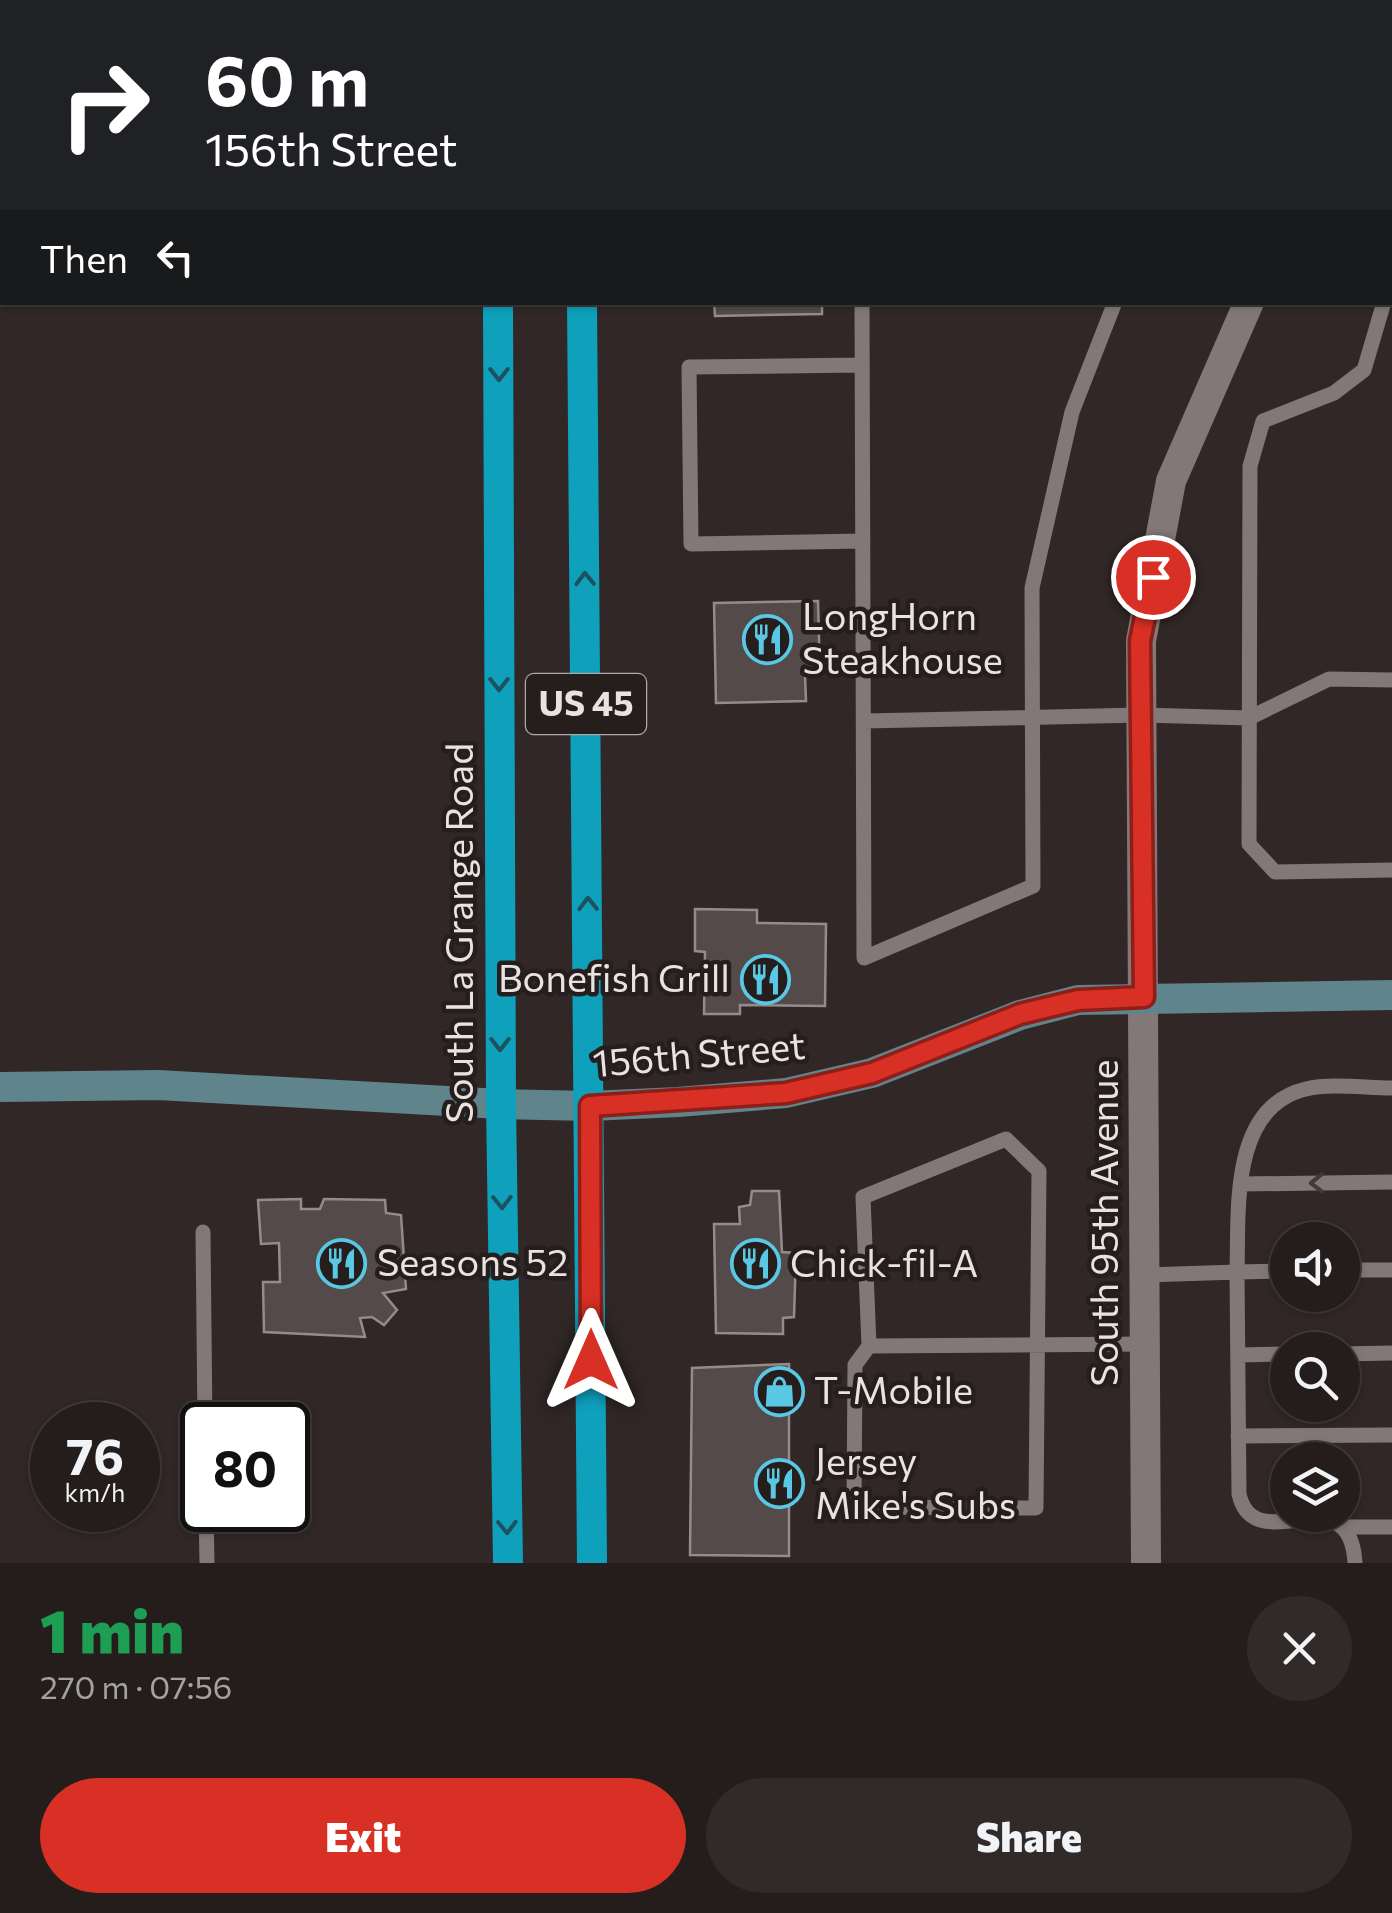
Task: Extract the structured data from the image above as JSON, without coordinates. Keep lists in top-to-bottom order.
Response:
{
  "streets": {
    "highway": ["US 45", "South La Grange Road"],
    "street": ["156th Street", "South 95th Avenue"]
  },
  "crossings": [
    ["US 45", "156th Street"],
    ["South La Grange Road", "156th Street"],
    ["156th Street", "South 95th Avenue"]
  ],
  "places": {
    "restaurant": [
      "LongHorn Steakhouse",
      "Bonefish Grill",
      "Seasons 52",
      "Chick-fil-A",
      "Jersey Mike's Subs"
    ],
    "shop": ["T-Mobile"]
  },
  "page": {
    "turn": ["60 m", "156th Street"],
    "then": "Then",
    "speed": "76 km/h",
    "limit": "80",
    "heading": ["1 min", "270 m · 07:56"],
    "buttons": ["Exit", "Share"]
  }
}
